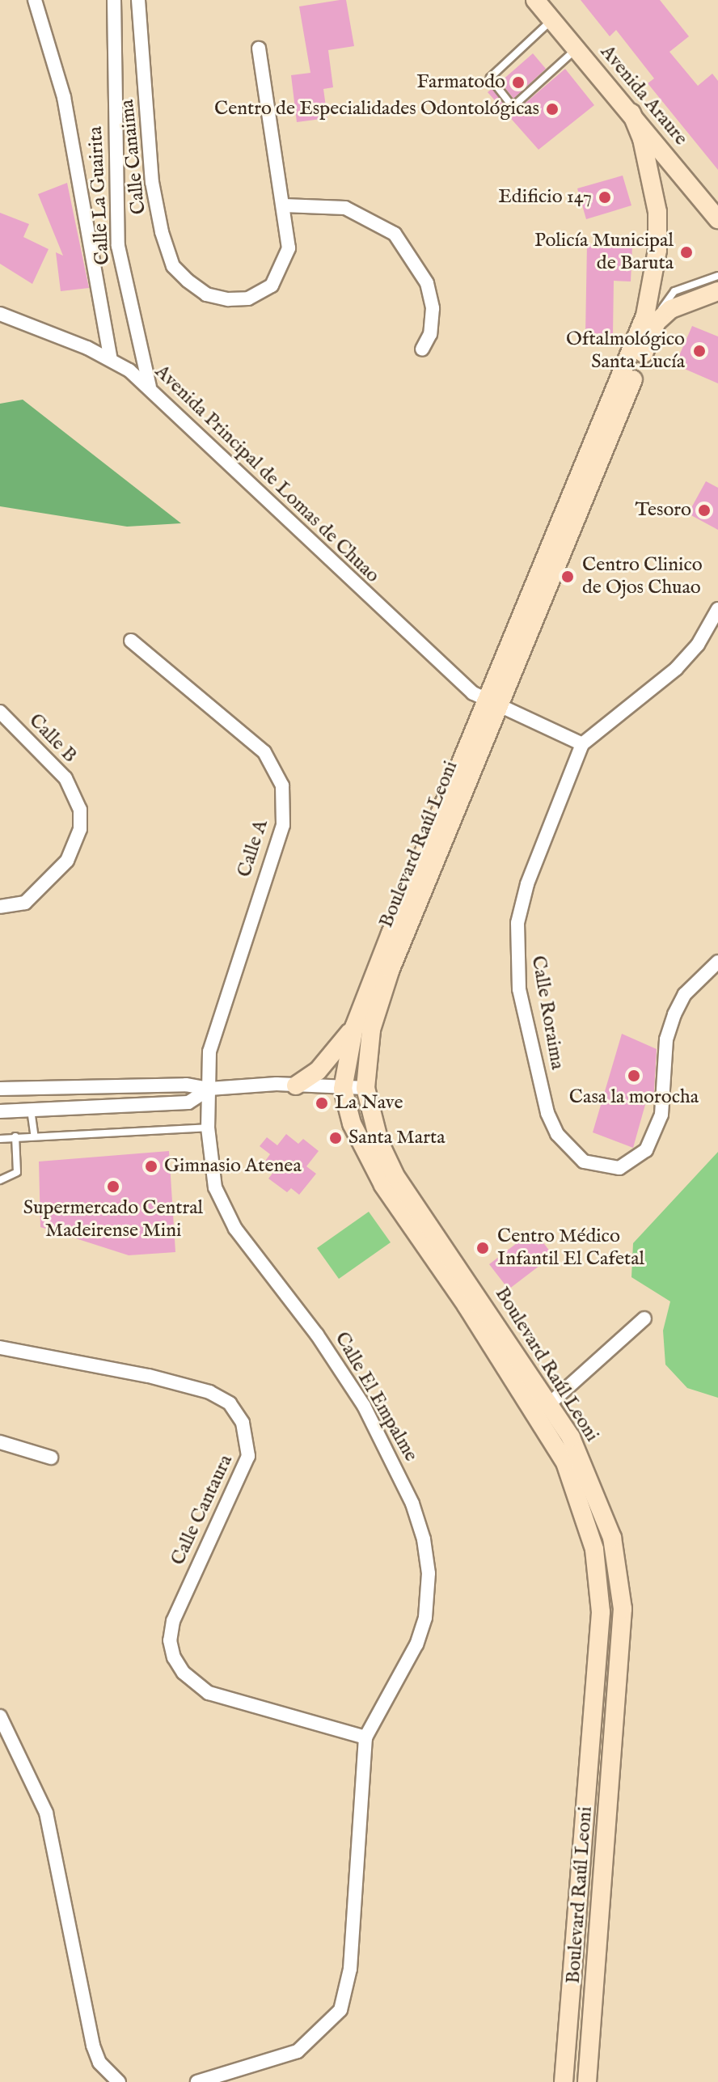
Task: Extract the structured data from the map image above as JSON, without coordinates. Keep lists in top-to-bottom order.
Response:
{
  "streets": {
    "street": [
      "Avenida Araure",
      "Calle Canaima",
      "Calle La Guairita",
      "Avenida Principal de Lomas de Chuao",
      "Calle B",
      "Boulevard Raúl Leoni",
      "Calle A",
      "Calle Roraima",
      "Calle El Empalme",
      "Calle Cantaura"
    ]
  },
  "crossings": [
    ["Avenida Araure", "Boulevard Raúl Leoni"],
    ["Calle La Guairita", "Avenida Principal de Lomas de Chuao"],
    ["Avenida Principal de Lomas de Chuao", "Boulevard Raúl Leoni"],
    ["Avenida Principal de Lomas de Chuao", "Calle Roraima"],
    ["Calle A", "Calle El Empalme"],
    ["Calle El Empalme", "Calle Cantaura"]
  ],
  "places": [
    "Farmatodo",
    "Centro de Especialidades Odontológicas",
    "Edificio 147",
    "Policía Municipal de Baruta",
    "Oftalmológico Santa Lucía",
    "Tesoro",
    "Centro Clinico de Ojos Chuao",
    "Casa la morocha",
    "La Nave",
    "Santa Marta",
    "Gimnasio Atenea",
    "Supermercado Central Madeirense Mini",
    "Centro Médico Infantil El Cafetal"
  ]
}
